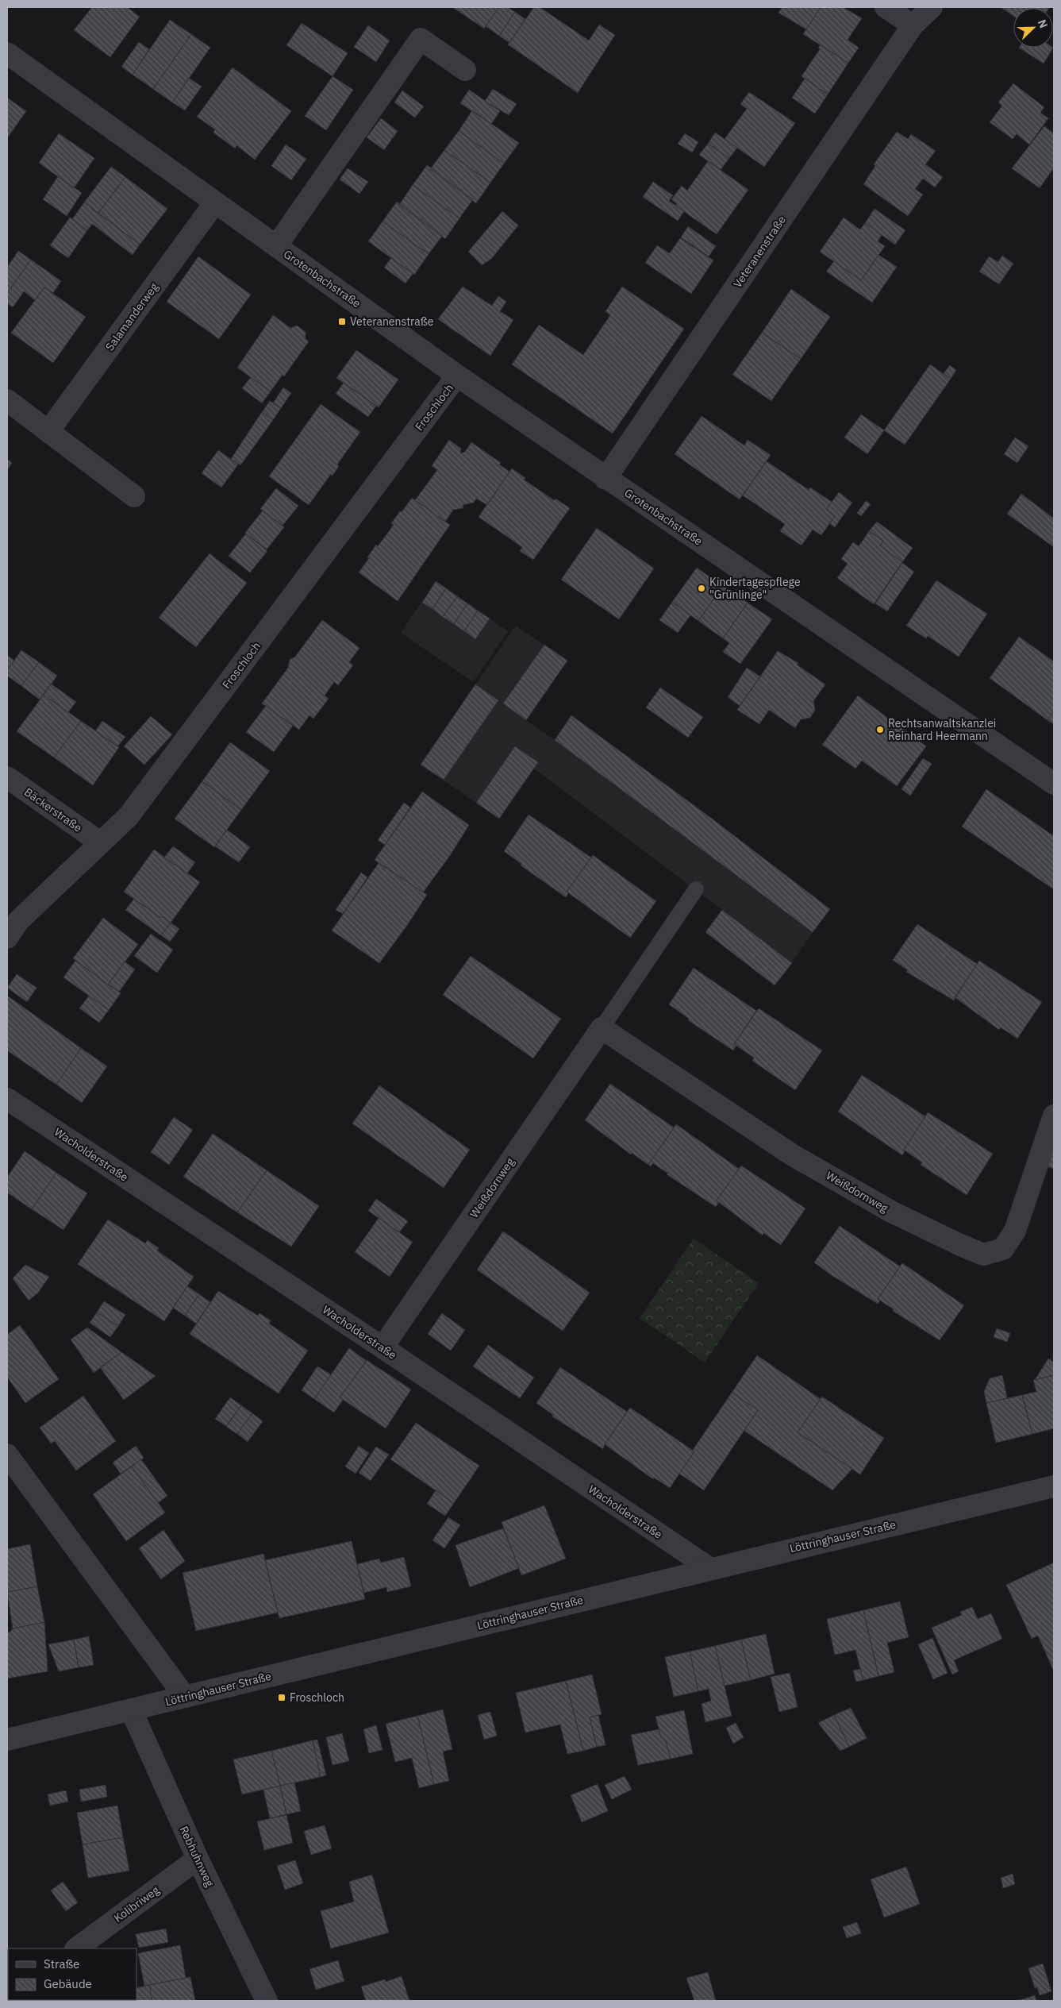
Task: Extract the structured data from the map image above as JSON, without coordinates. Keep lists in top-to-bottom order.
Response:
{
  "streets": {
    "street": [
      "Veteranenstraße",
      "Grotenbachstraße",
      "Salamanderweg",
      "Froschloch",
      "Bäckerstraße",
      "Wacholderstraße",
      "Weißdornweg",
      "Löttringhauser Straße",
      "Rebhuhnweg",
      "Kolibriweg"
    ]
  },
  "crossings": [
    ["Veteranenstraße", "Grotenbachstraße"],
    ["Grotenbachstraße", "Salamanderweg"],
    ["Grotenbachstraße", "Froschloch"],
    ["Froschloch", "Bäckerstraße"],
    ["Wacholderstraße", "Weißdornweg"],
    ["Wacholderstraße", "Löttringhauser Straße"],
    ["Löttringhauser Straße", "Rebhuhnweg"],
    ["Rebhuhnweg", "Kolibriweg"]
  ],
  "places": {
    "transit": ["Veteranenstraße", "Froschloch"],
    "other": ["Kindertagespflege \"Grünlinge\"", "Rechtsanwaltskanzlei Reinhard Heermann"]
  },
  "legend": ["Straße", "Gebäude"],
  "north": "top right"
}
